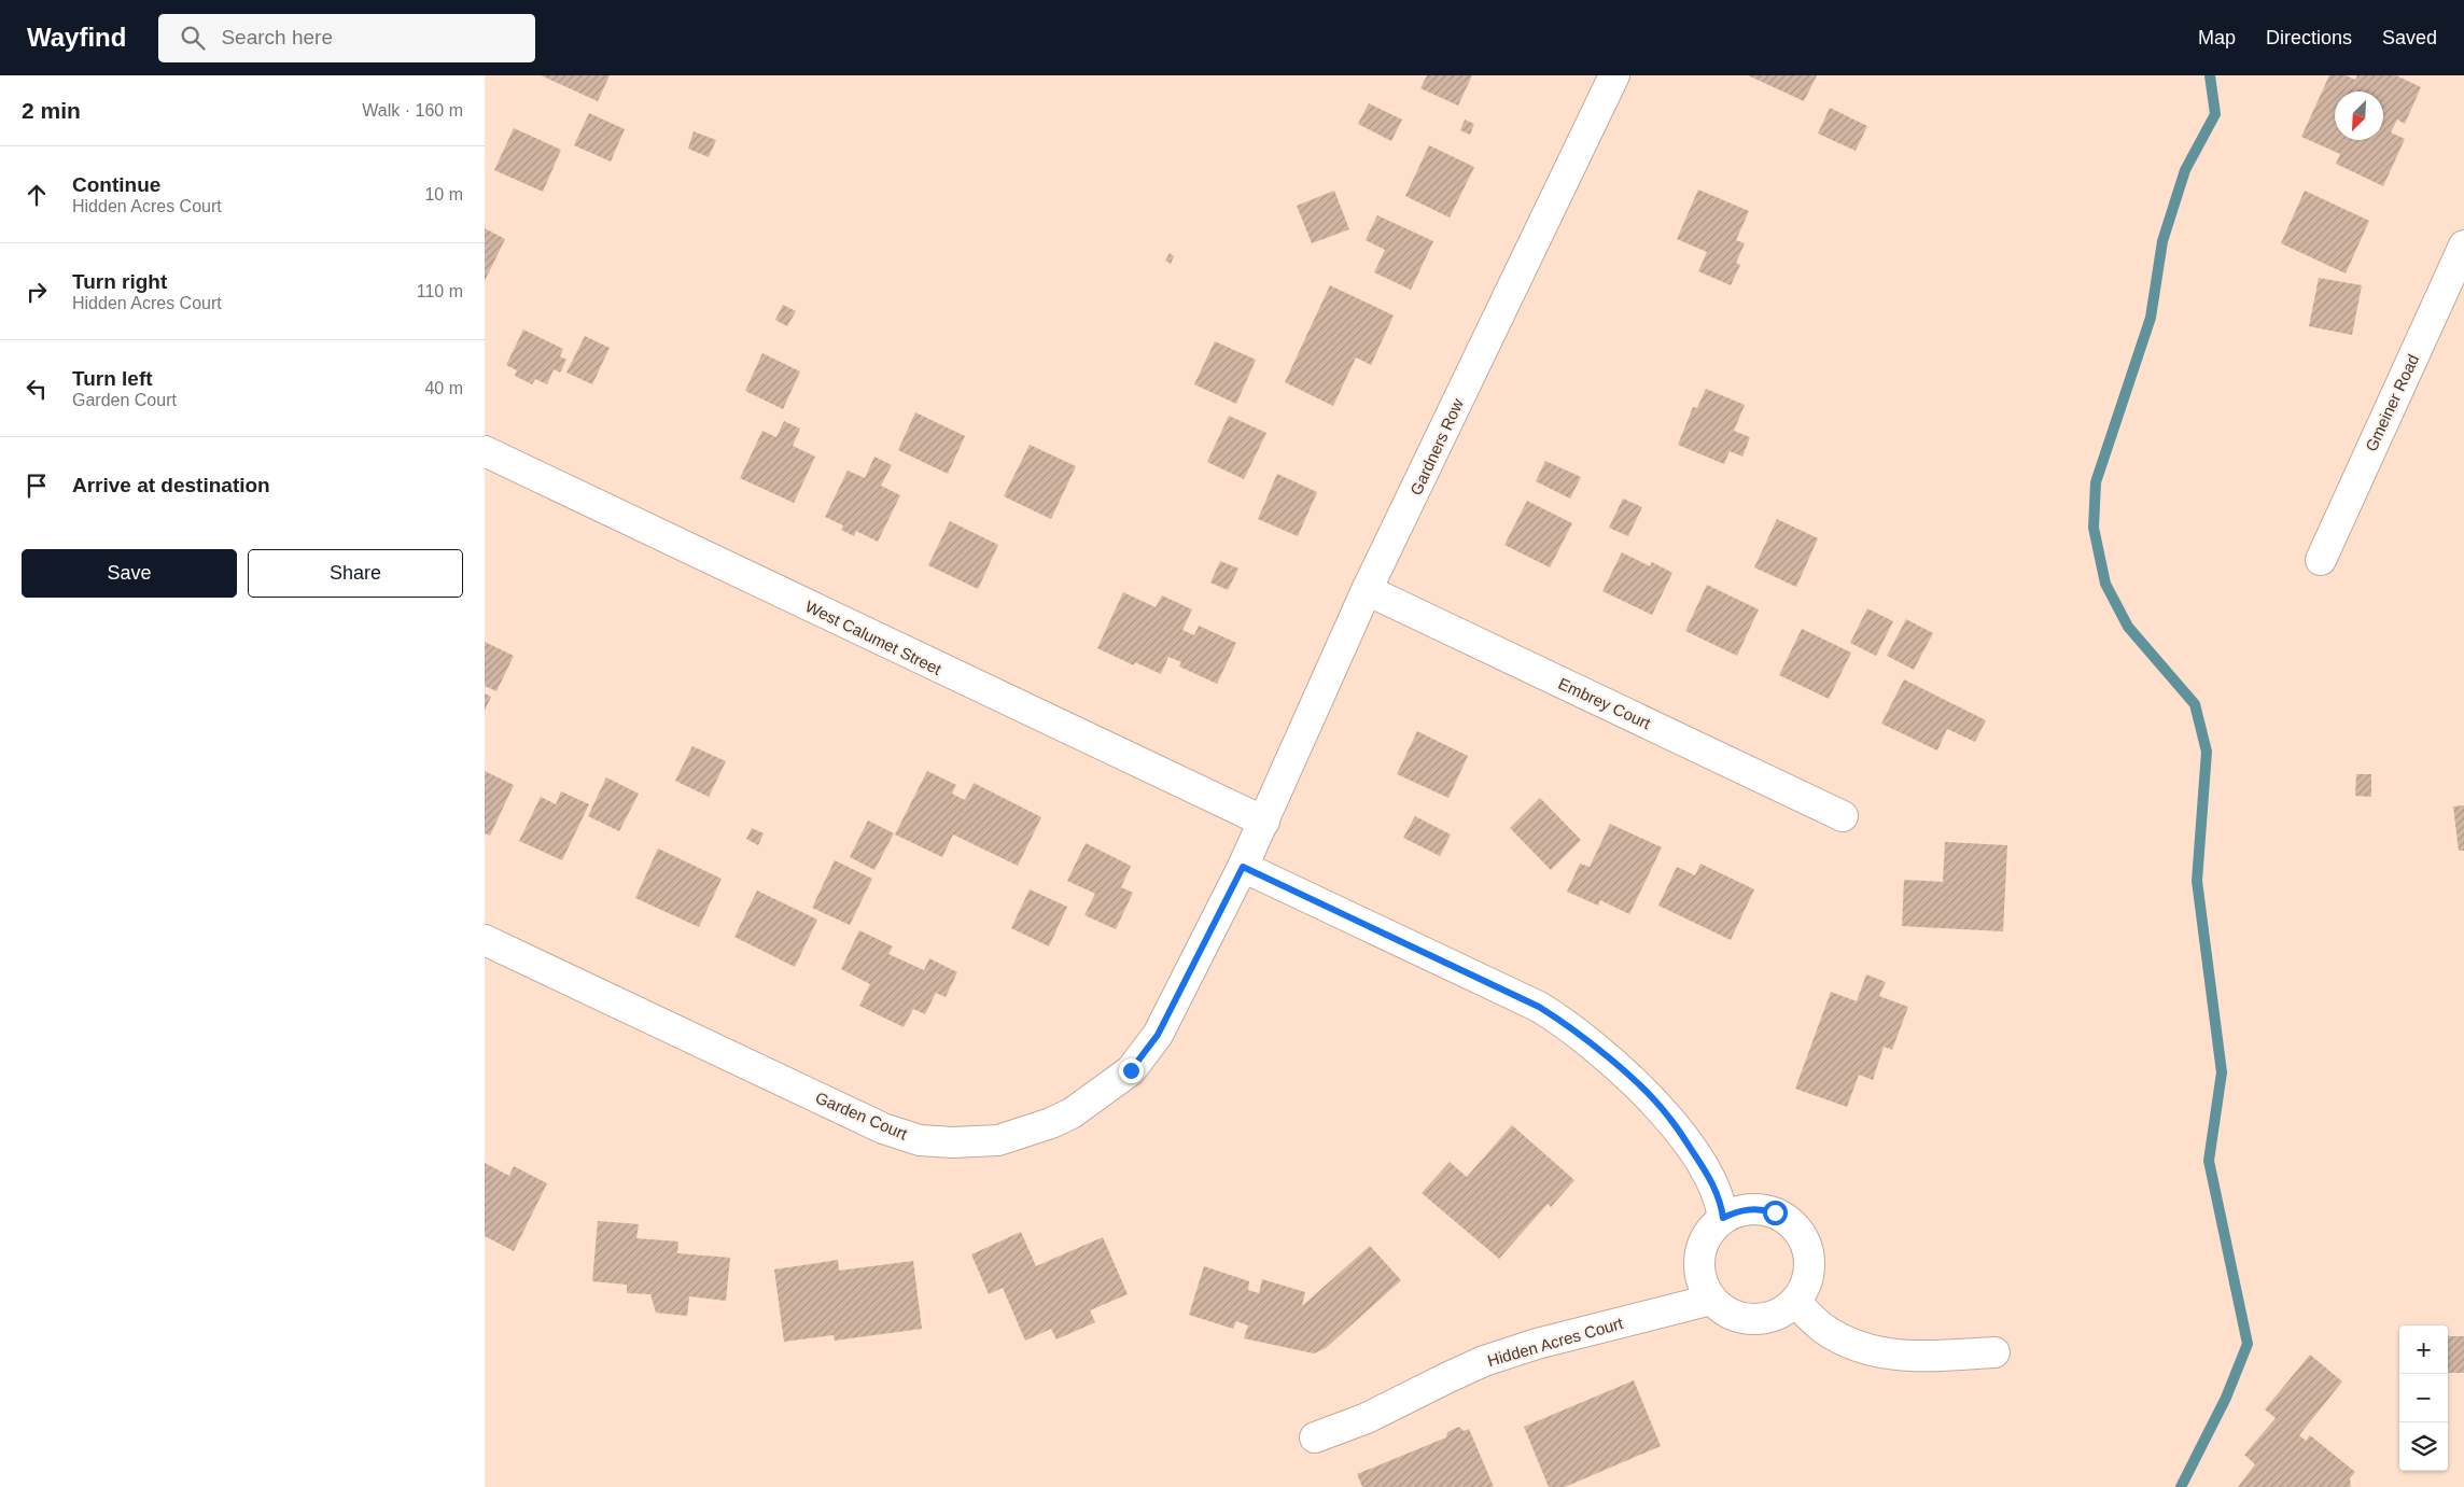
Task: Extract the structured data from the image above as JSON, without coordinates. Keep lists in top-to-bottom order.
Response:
{
  "streets": {
    "street": [
      "Gmeiner Road",
      "Gardners Row",
      "West Calumet Street",
      "Embrey Court",
      "Garden Court",
      "Hidden Acres Court"
    ]
  },
  "crossings": [
    ["Gardners Row", "West Calumet Street"],
    ["Gardners Row", "Embrey Court"],
    ["Gardners Row", "Garden Court"],
    ["West Calumet Street", "Garden Court"]
  ],
  "north": "bottom left",
  "page": {
    "header": "Wayfind",
    "search": "Search here",
    "nav": ["Map", "Directions", "Saved"],
    "heading": ["2 min", "Walk · 160 m"],
    "list": [
      ["Continue", "Hidden Acres Court", "10 m"],
      ["Turn right", "Hidden Acres Court", "110 m"],
      ["Turn left", "Garden Court", "40 m"],
      "Arrive at destination"
    ],
    "buttons": ["Save", "Share"],
    "map_buttons": ["+", "−"]
  }
}
